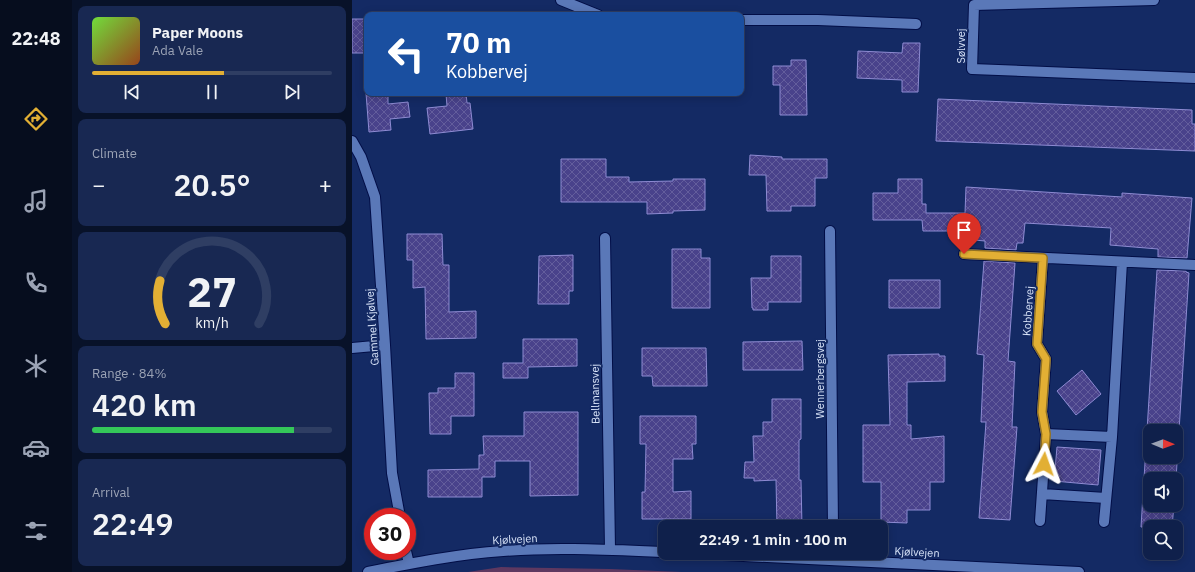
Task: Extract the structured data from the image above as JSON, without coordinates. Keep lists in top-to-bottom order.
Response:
{
  "streets": {
    "street": [
      "Sølvvej",
      "Kobbervej",
      "Gammel Kjølvej",
      "Wennerbergsvej",
      "Bellmansvej",
      "Kjølvejen"
    ]
  },
  "crossings": [
    ["Bellmansvej", "Kjølvejen"]
  ],
  "north": "right",
  "page": {
    "tabs": "22:48",
    "turn": ["70 m", "Kobbervej"],
    "song": ["Paper Moons", "Ada Vale"],
    "tile": [
      "Climate",
      ["Range · 84%", "420 km"],
      ["Arrival", "22:49"]
    ],
    "heat": ["−", "20.5°", "+"],
    "limit": "30",
    "trip": "22:49 · 1 min · 100 m",
    "gauge": ["27", "km/h"]
  }
}
